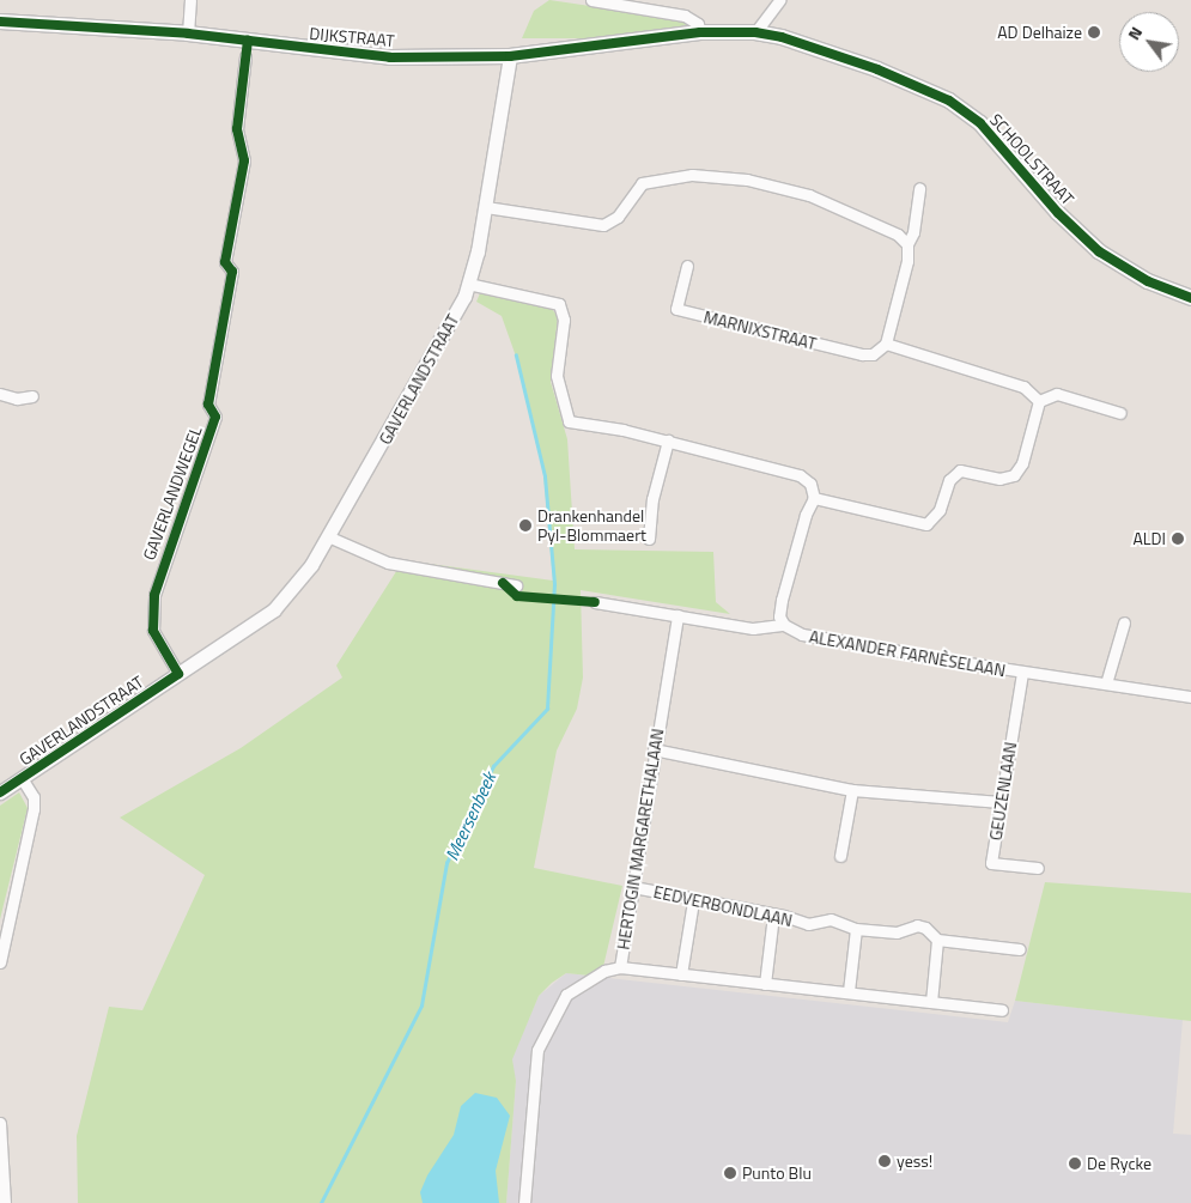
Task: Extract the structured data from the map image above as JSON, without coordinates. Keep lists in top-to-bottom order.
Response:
{
  "streets": {
    "main road": ["DIJKSTRAAT", "SCHOOLSTRAAT"],
    "street": [
      "MARNIXSTRAAT",
      "GAVERLANDSTRAAT",
      "GAVERLANDWEGEL",
      "ALEXANDER FARNÈSELAAN",
      "GEUZENLAAN",
      "HERTOGIN MARGARETHALAAN",
      "EEDVERBONDLAAN"
    ]
  },
  "crossings": [
    ["DIJKSTRAAT", "SCHOOLSTRAAT"],
    ["DIJKSTRAAT", "GAVERLANDSTRAAT"],
    ["GAVERLANDSTRAAT", "GAVERLANDWEGEL"],
    ["ALEXANDER FARNÈSELAAN", "GEUZENLAAN"],
    ["ALEXANDER FARNÈSELAAN", "HERTOGIN MARGARETHALAAN"],
    ["HERTOGIN MARGARETHALAAN", "EEDVERBONDLAAN"]
  ],
  "water": ["Meersenbeek"],
  "places": [
    "AD Delhaize",
    "Drankenhandel Pyl-Blommaert",
    "ALDI",
    "yess!",
    "De Rycke",
    "Punto Blu"
  ],
  "north": "top left"
}
